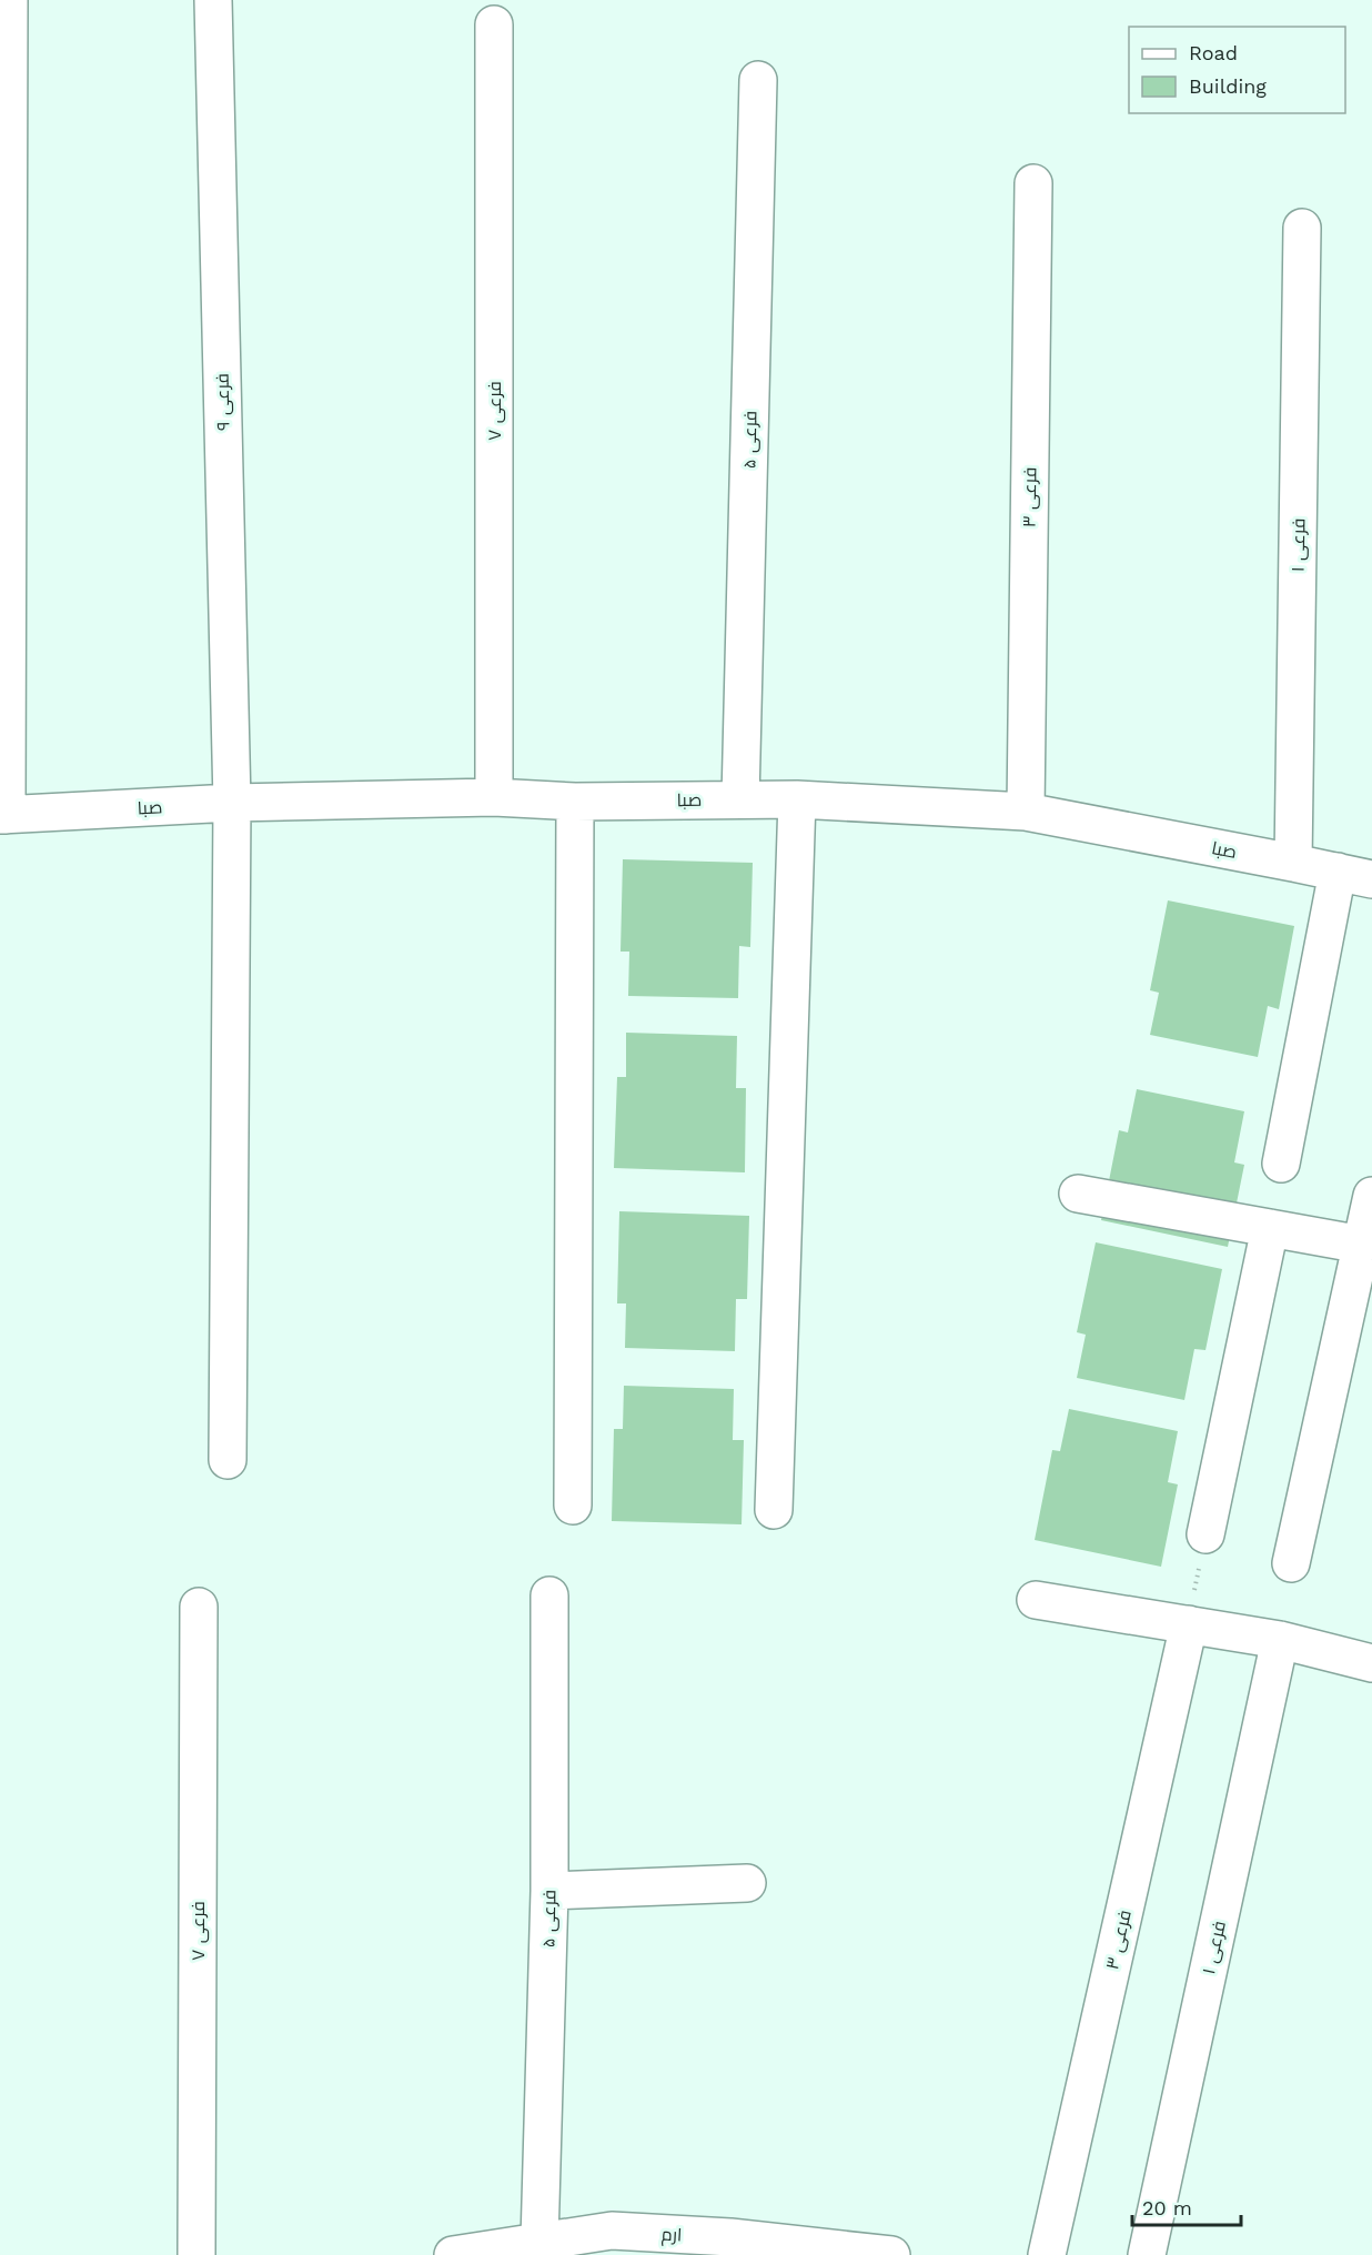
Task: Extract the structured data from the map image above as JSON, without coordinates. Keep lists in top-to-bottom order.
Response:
{
  "streets": {
    "street": [
      "فرعی ۹",
      "فرعی ۷",
      "فرعی ۵",
      "فرعی ۳",
      "فرعی ۱",
      "صبا",
      "ارم"
    ]
  },
  "crossings": [
    ["فرعی ۹", "صبا"],
    ["فرعی ۷", "صبا"],
    ["فرعی ۵", "صبا"],
    ["فرعی ۵", "ارم"],
    ["فرعی ۳", "صبا"],
    ["فرعی ۱", "صبا"]
  ],
  "legend": ["Road", "Building"],
  "scale_bar": "20 m"
}
